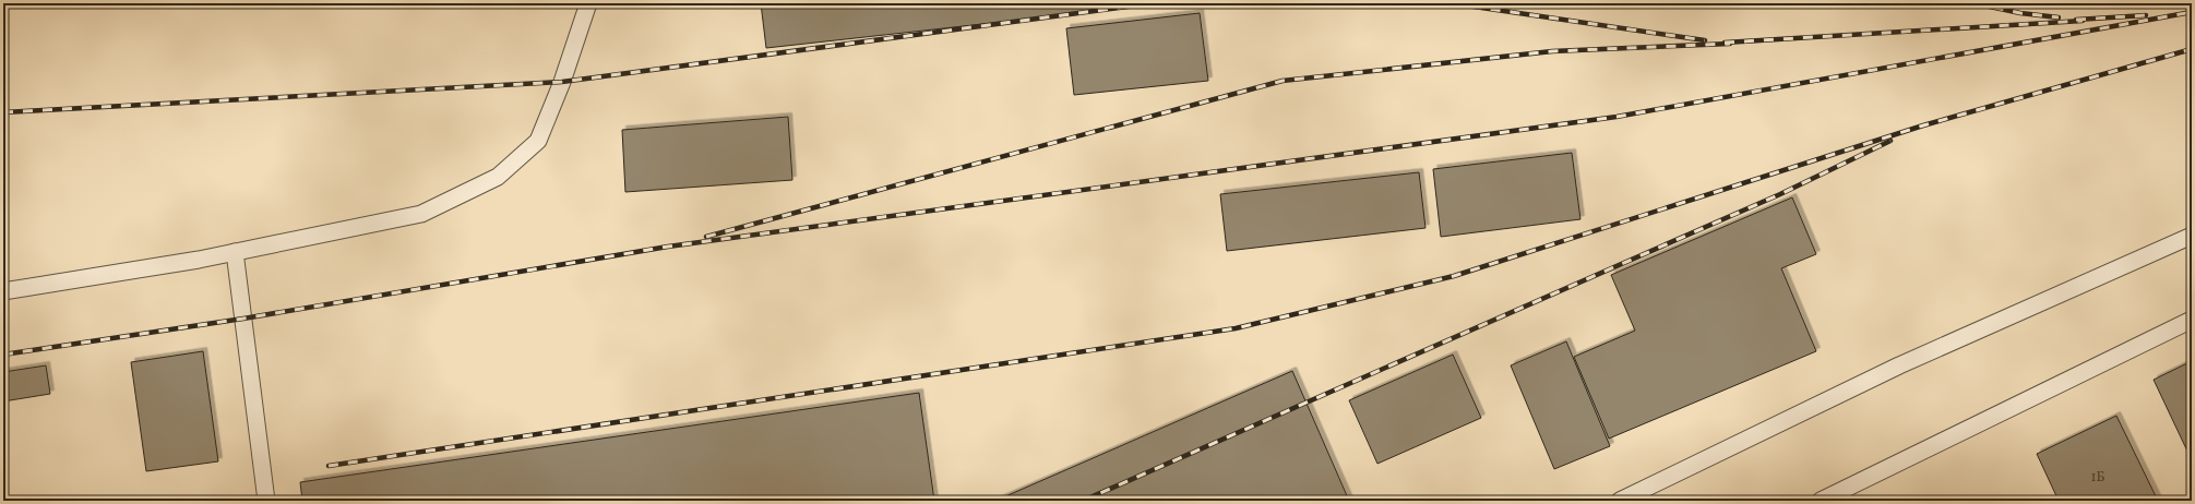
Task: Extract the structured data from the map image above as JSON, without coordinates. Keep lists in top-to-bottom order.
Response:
{
  "house_numbers": ["1Б"]
}
